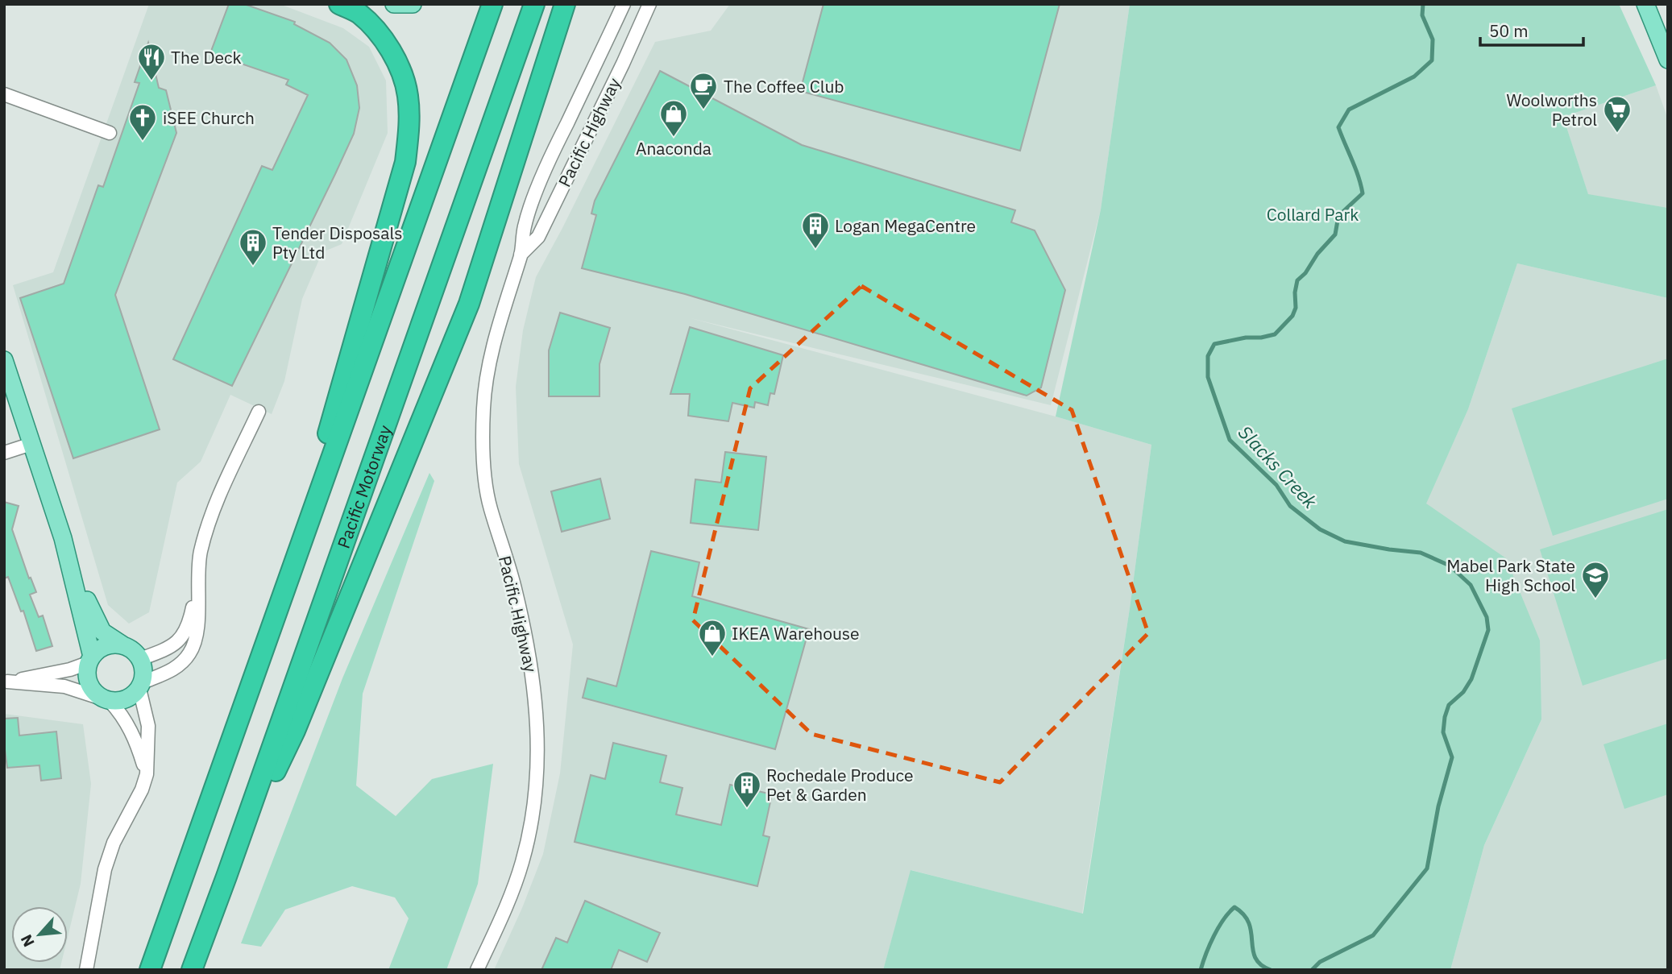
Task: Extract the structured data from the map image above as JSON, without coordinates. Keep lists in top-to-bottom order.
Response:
{
  "streets": {
    "highway": ["Pacific Motorway"],
    "street": ["Pacific Highway"]
  },
  "water": ["Slacks Creek"],
  "parks": ["Collard Park"],
  "places": {
    "restaurant": ["The Deck"],
    "cafe": ["The Coffee Club"],
    "supermarket": ["Woolworths Petrol"],
    "shop": ["Anaconda", "IKEA Warehouse"],
    "church": ["iSEE Church"],
    "building": ["Logan MegaCentre", "Tender Disposals Pty Ltd", "Rochedale Produce Pet & Garden"],
    "school or university": ["Mabel Park State High School"]
  },
  "scale_bar": "50 m",
  "north": "bottom left"
}
